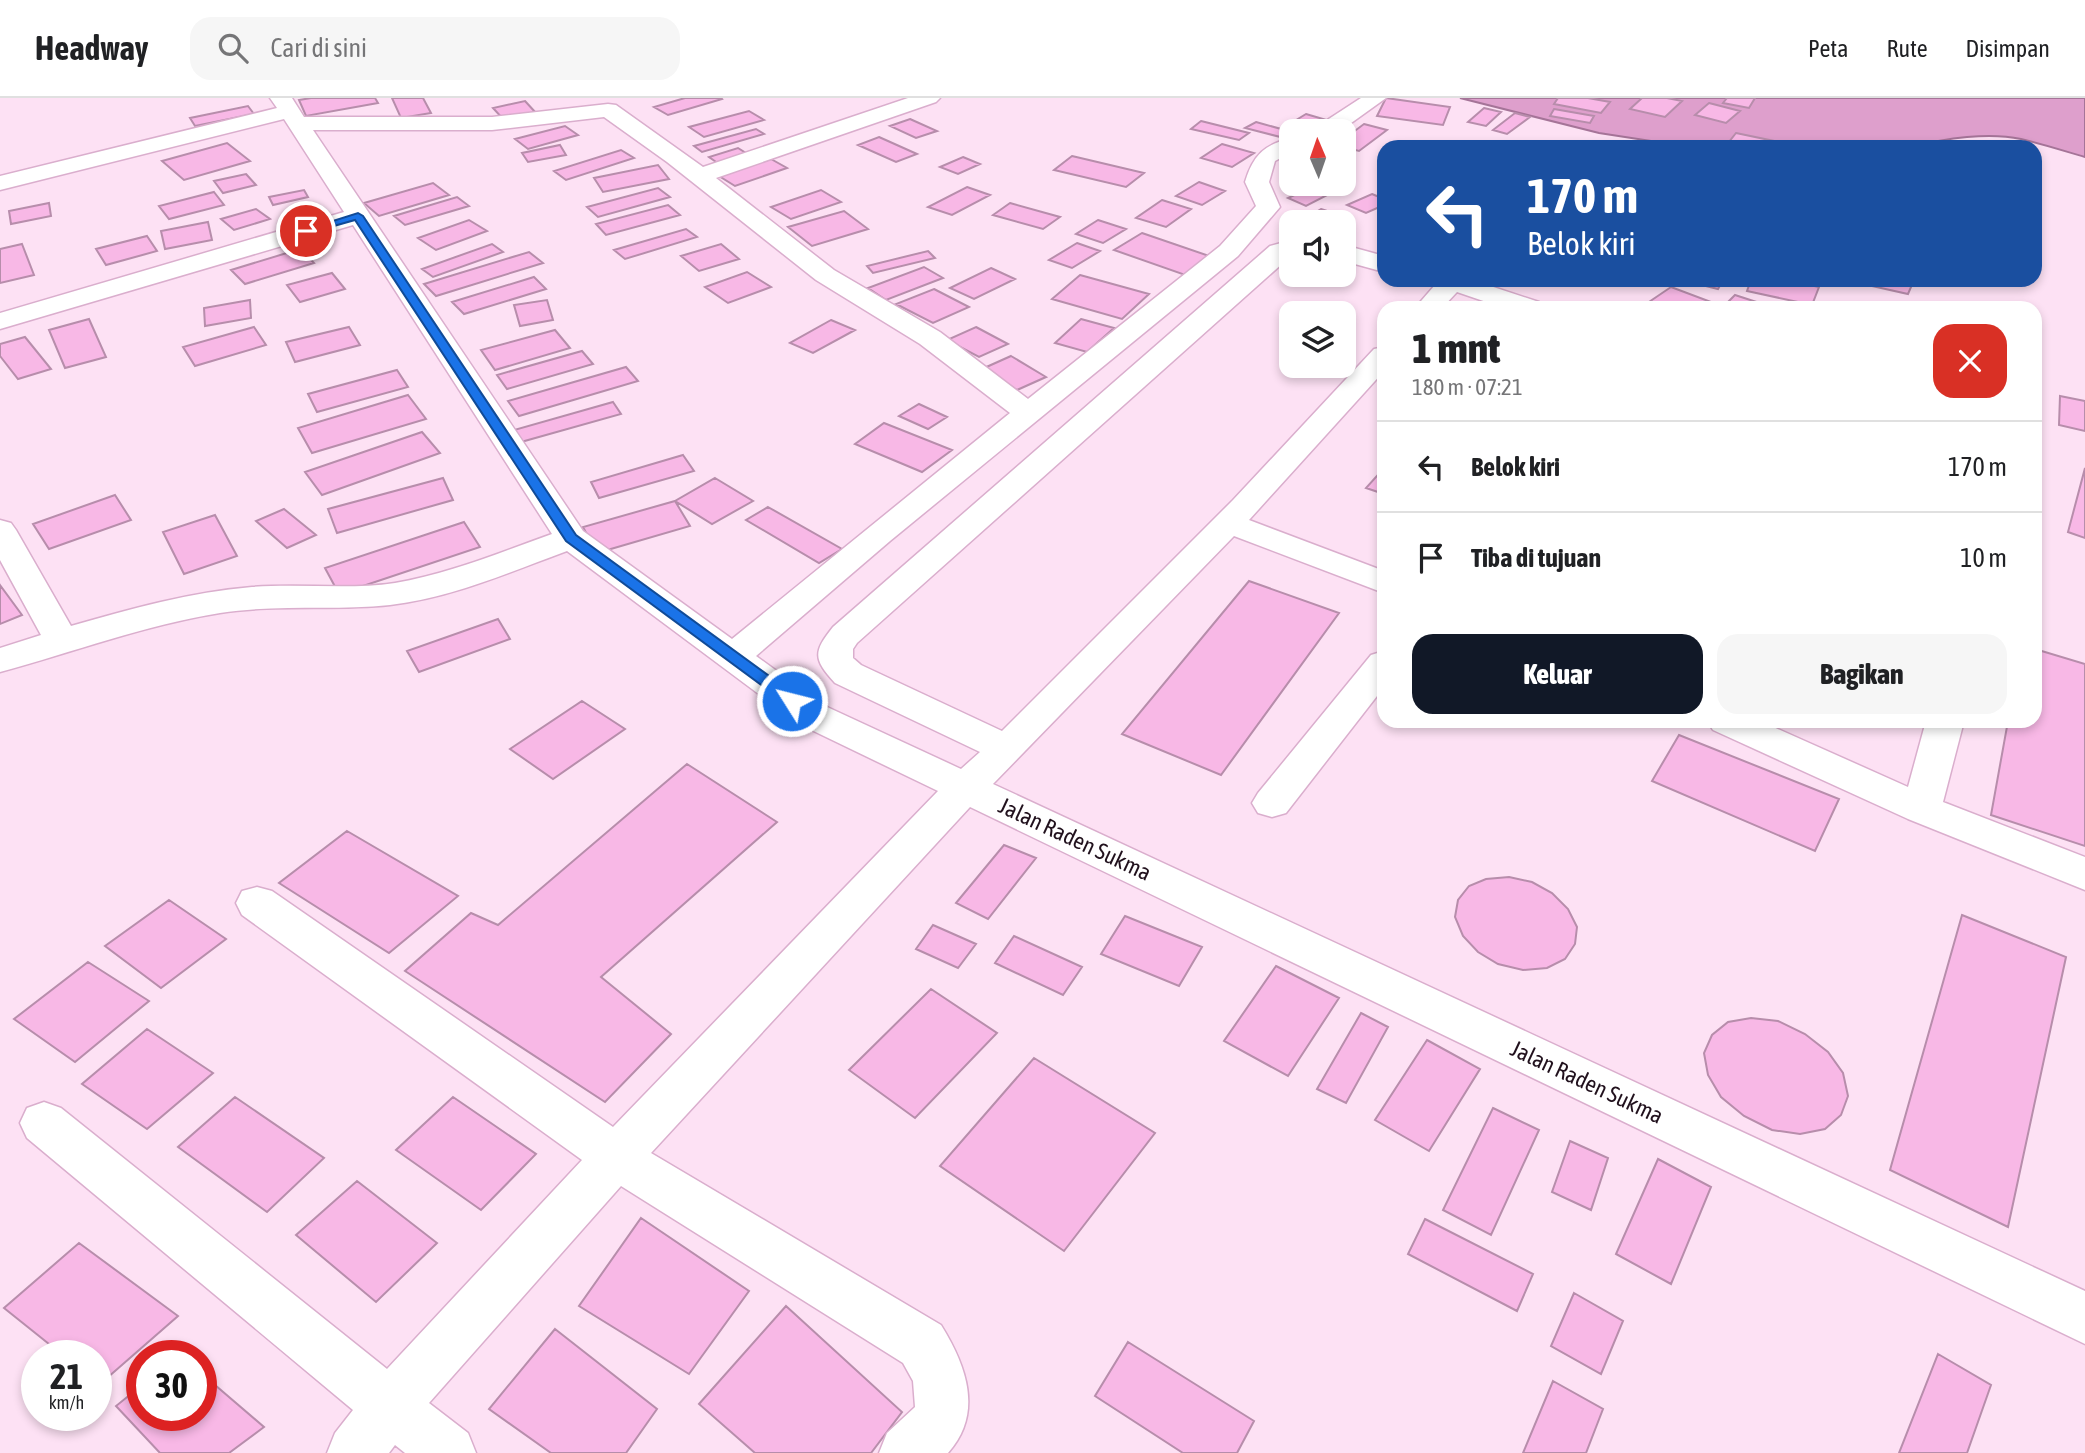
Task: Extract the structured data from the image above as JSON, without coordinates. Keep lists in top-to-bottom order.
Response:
{
  "streets": {
    "street": ["Jalan Raden Sukma"]
  },
  "north": "top",
  "page": {
    "header": "Headway",
    "search": "Cari di sini",
    "nav": ["Peta", "Rute", "Disimpan"],
    "turn": ["170 m", "Belok kiri"],
    "heading": ["1 mnt", "180 m · 07:21"],
    "list": [
      {
        "name": "Belok kiri",
        "value": "170 m"
      },
      {
        "name": "Tiba di tujuan",
        "value": "10 m"
      }
    ],
    "buttons": ["Keluar", "Bagikan"],
    "speed": "21 km/h",
    "limit": "30"
  }
}
